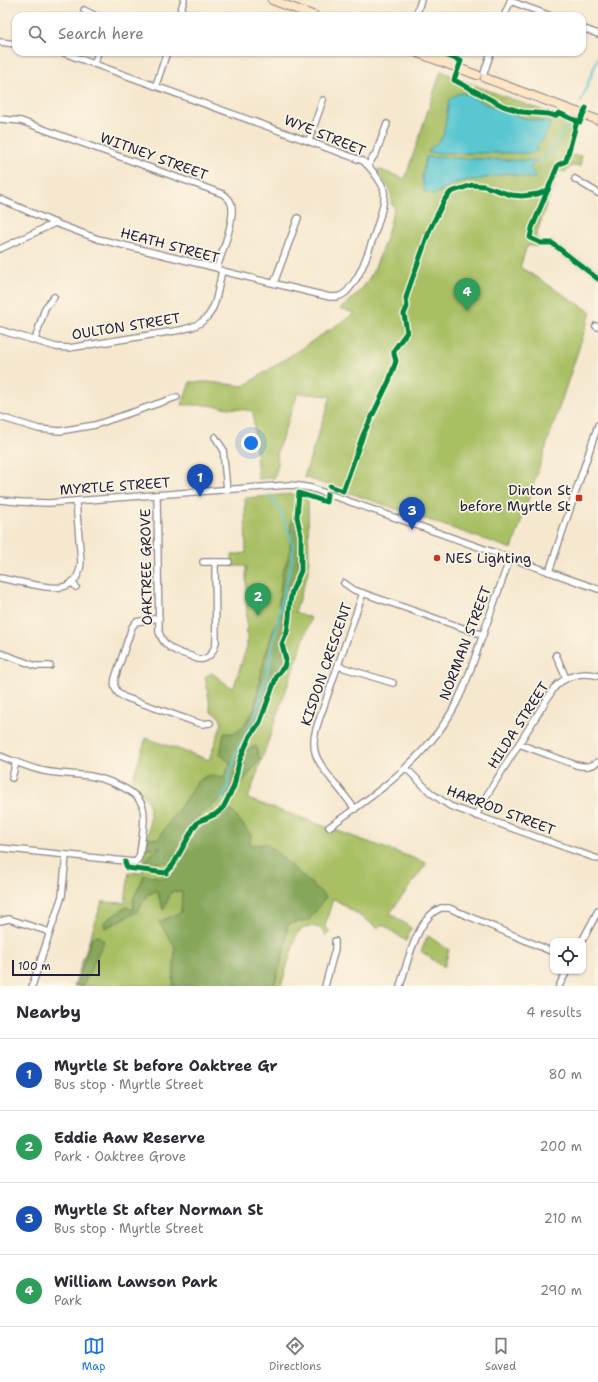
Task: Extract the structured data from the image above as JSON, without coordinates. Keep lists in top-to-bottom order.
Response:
{
  "streets": {
    "street": [
      "WYE STREET",
      "WITNEY STREET",
      "HEATH STREET",
      "OULTON STREET",
      "MYRTLE STREET",
      "OAKTREE GROVE",
      "NORMAN STREET",
      "KISDON CRESCENT",
      "HILDA STREET",
      "HARROD STREET"
    ]
  },
  "crossings": [
    ["WYE STREET", "HEATH STREET"],
    ["WITNEY STREET", "HEATH STREET"],
    ["WITNEY STREET", "OULTON STREET"],
    ["HEATH STREET", "OULTON STREET"],
    ["MYRTLE STREET", "OAKTREE GROVE"],
    ["MYRTLE STREET", "NORMAN STREET"],
    ["NORMAN STREET", "KISDON CRESCENT"],
    ["NORMAN STREET", "HARROD STREET"],
    ["HILDA STREET", "HARROD STREET"]
  ],
  "places": {
    "transit": ["Dinton St before Myrtle St"],
    "other": ["NES Lighting"]
  },
  "scale_bar": "100 m",
  "page": {
    "search": "Search here",
    "pins": [
      "4",
      "1",
      "3",
      "2"
    ],
    "scale": "100 m",
    "heading": ["Nearby", "4 results"],
    "list": [
      {
        "mark": "1",
        "name": "Myrtle St before Oaktree Gr",
        "note": "Bus stop · Myrtle Street",
        "value": "80 m"
      },
      {
        "mark": "2",
        "name": "Eddie Aaw Reserve",
        "note": "Park · Oaktree Grove",
        "value": "200 m"
      },
      {
        "mark": "3",
        "name": "Myrtle St after Norman St",
        "note": "Bus stop · Myrtle Street",
        "value": "210 m"
      },
      {
        "mark": "4",
        "name": "William Lawson Park",
        "note": "Park",
        "value": "290 m"
      }
    ],
    "nav": ["Map", "Directions", "Saved"]
  }
}
